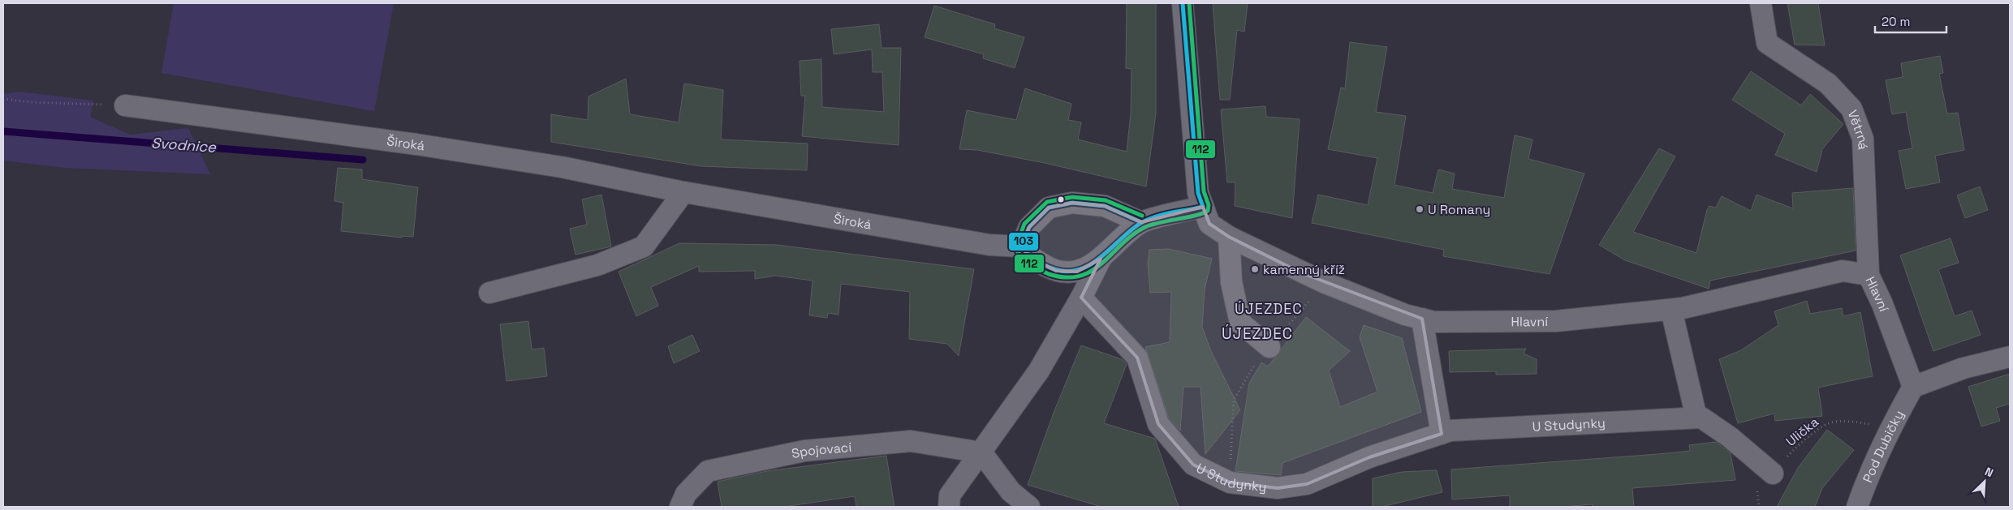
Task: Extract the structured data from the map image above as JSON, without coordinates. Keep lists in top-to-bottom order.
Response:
{
  "streets": {
    "street": [
      "Větrná",
      "Široká",
      "Hlavní",
      "U Studynky",
      "Pod Dubičky",
      "Spojovací"
    ],
    "path": ["Ulička"]
  },
  "crossings": [
    ["Větrná", "Hlavní"],
    ["Hlavní", "Pod Dubičky"],
    ["U Studynky", "Ulička"],
    ["Ulička", "Pod Dubičky"]
  ],
  "districts": ["ÚJEZDEC", "ÚJEZDEC"],
  "water": ["Svodnice"],
  "places": ["U Romany", "kamenný kříž"],
  "lines": ["transit line 103", "transit line 112"],
  "scale_bar": "20 m",
  "north": "top right"
}
